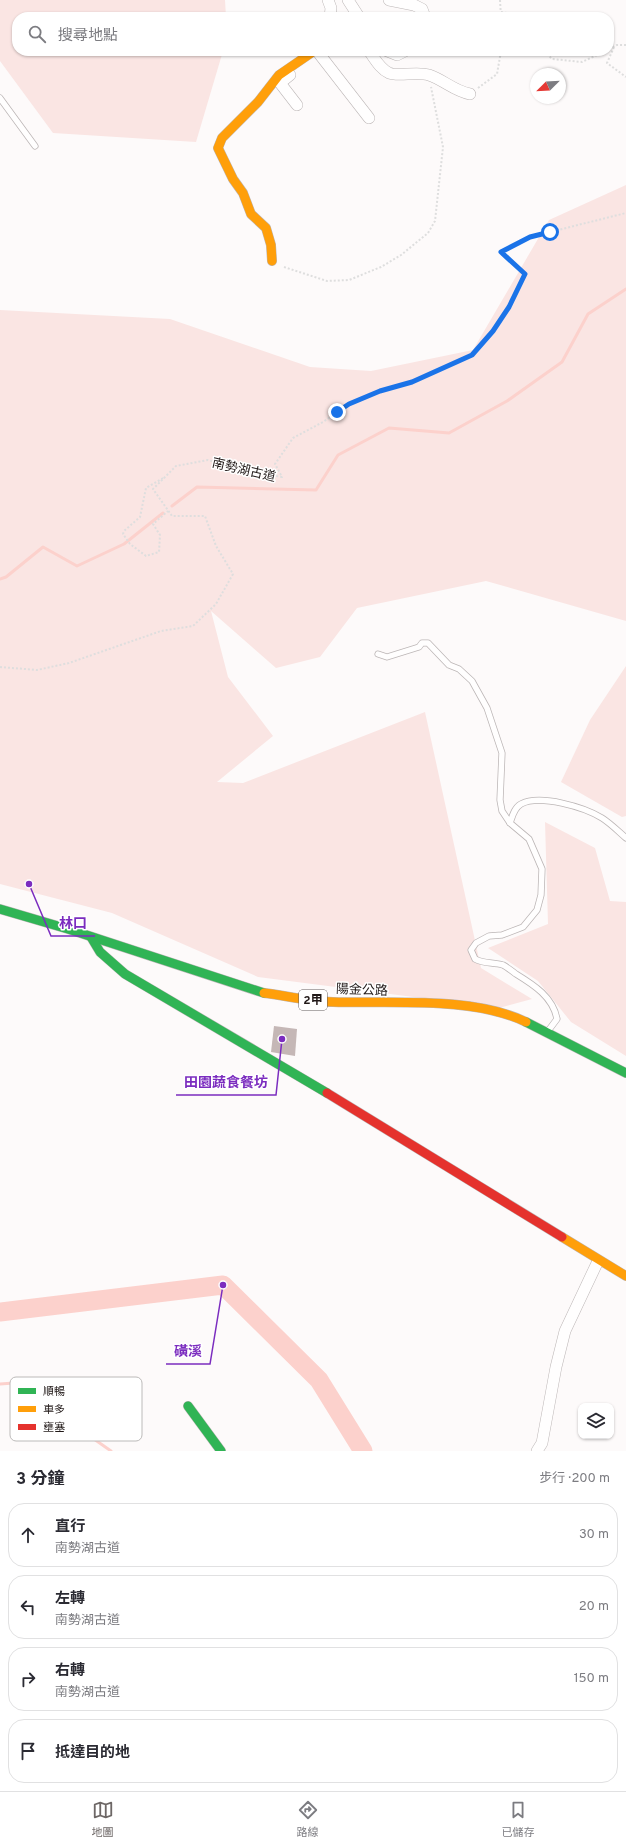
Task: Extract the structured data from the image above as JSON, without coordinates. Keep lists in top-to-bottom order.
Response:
{
  "streets": {
    "street": ["陽金公路", "2甲"],
    "path": ["南勢湖古道"]
  },
  "places": ["林口", "田園蔬食餐坊", "磺溪"],
  "legend": ["順暢", "車多", "壅塞"],
  "north": "bottom left",
  "page": {
    "search": "搜尋地點",
    "heading": ["3 分鐘", "步行 · 200 m"],
    "list": [
      ["直行", "南勢湖古道", "30 m"],
      ["左轉", "南勢湖古道", "20 m"],
      ["右轉", "南勢湖古道", "150 m"],
      "抵達目的地"
    ],
    "nav": ["地圖", "路線", "已儲存"]
  }
}
